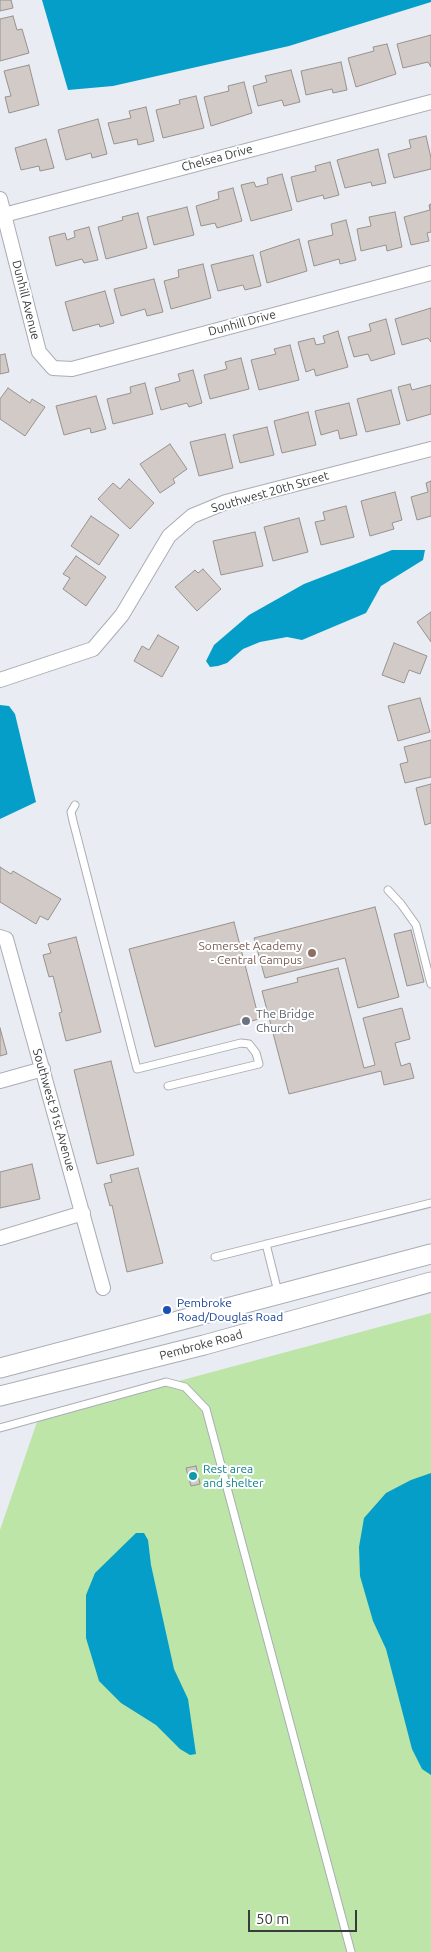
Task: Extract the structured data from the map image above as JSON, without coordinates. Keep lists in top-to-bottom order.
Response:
{
  "streets": {
    "main road": ["Pembroke Road"],
    "street": [
      "Chelsea Drive",
      "Dunhill Avenue",
      "Dunhill Drive",
      "Southwest 20th Street",
      "Southwest 91st Avenue"
    ]
  },
  "crossings": [
    ["Chelsea Drive", "Dunhill Avenue"],
    ["Dunhill Avenue", "Dunhill Drive"]
  ],
  "places": [
    "Somerset Academy - Central Campus",
    "The Bridge Church",
    "Pembroke Road/Douglas Road",
    "Rest area and shelter"
  ],
  "scale_bar": "50 m"
}
